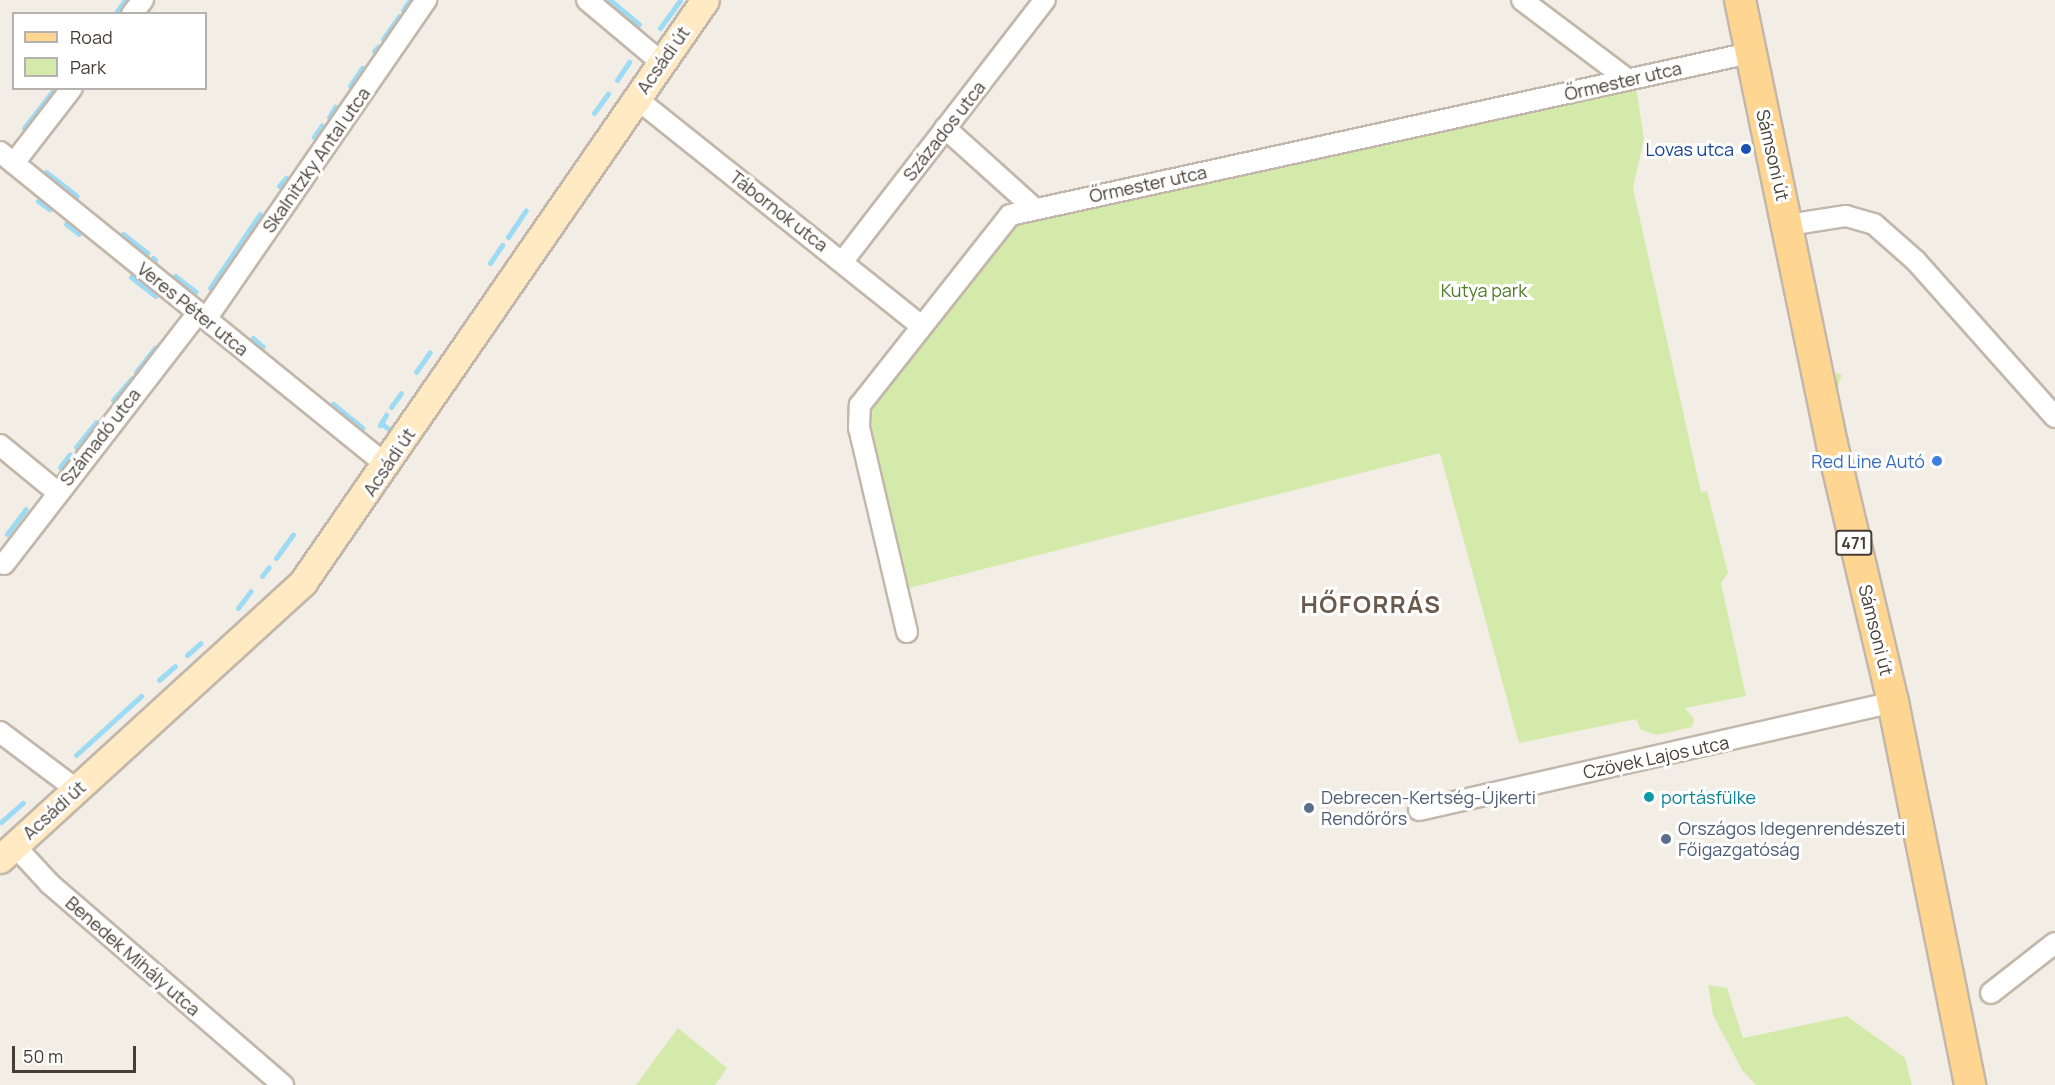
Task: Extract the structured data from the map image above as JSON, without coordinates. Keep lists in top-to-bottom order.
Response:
{
  "streets": {
    "main road": ["Acsádi út", "Sámsoni út", "471"],
    "street": [
      "Őrmester utca",
      "Százados utca",
      "Skalnitzky Antal utca",
      "Tábornok utca",
      "Veres Péter utca",
      "Számadó utca",
      "Czövek Lajos utca",
      "Benedek Mihály utca"
    ]
  },
  "crossings": [
    ["Acsádi út", "Tábornok utca"],
    ["Acsádi út", "Veres Péter utca"],
    ["Acsádi út", "Benedek Mihály utca"],
    ["Őrmester utca", "Sámsoni út"],
    ["Őrmester utca", "Tábornok utca"],
    ["Százados utca", "Tábornok utca"],
    ["Sámsoni út", "Czövek Lajos utca"],
    ["Skalnitzky Antal utca", "Veres Péter utca"],
    ["Skalnitzky Antal utca", "Számadó utca"],
    ["Veres Péter utca", "Számadó utca"]
  ],
  "districts": ["HŐFORRÁS"],
  "parks": ["Kutya park"],
  "places": [
    "Lovas utca",
    "Red Line Autó",
    "portásfülke",
    "Debrecen-Kertség-Újkerti Rendőrőrs",
    "Országos Idegenrendészeti Főigazgatóság"
  ],
  "legend": ["Road", "Park"],
  "scale_bar": "50 m"
}
